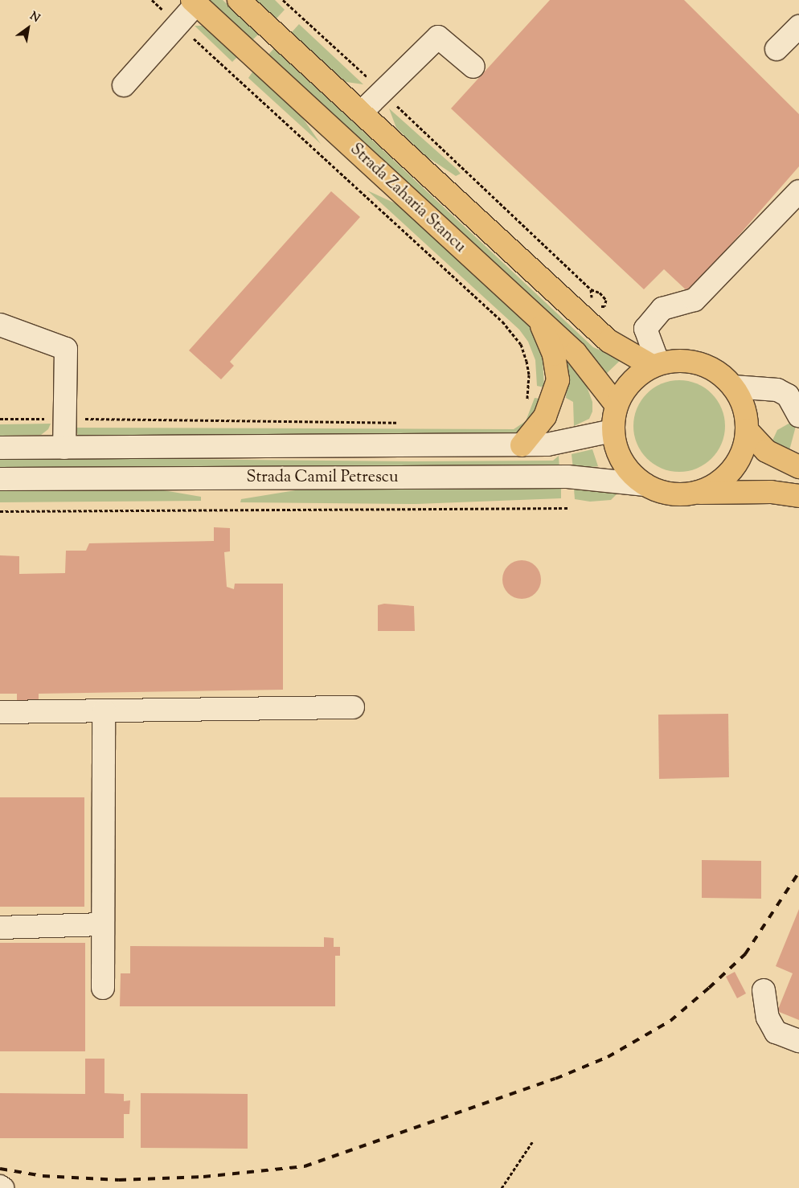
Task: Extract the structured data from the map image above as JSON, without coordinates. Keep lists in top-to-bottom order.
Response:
{
  "streets": {
    "main road": ["Strada Zaharia Stancu"],
    "street": ["Strada Camil Petrescu"]
  },
  "crossings": [
    ["Strada Zaharia Stancu", "Strada Camil Petrescu"]
  ],
  "north": "top right"
}
